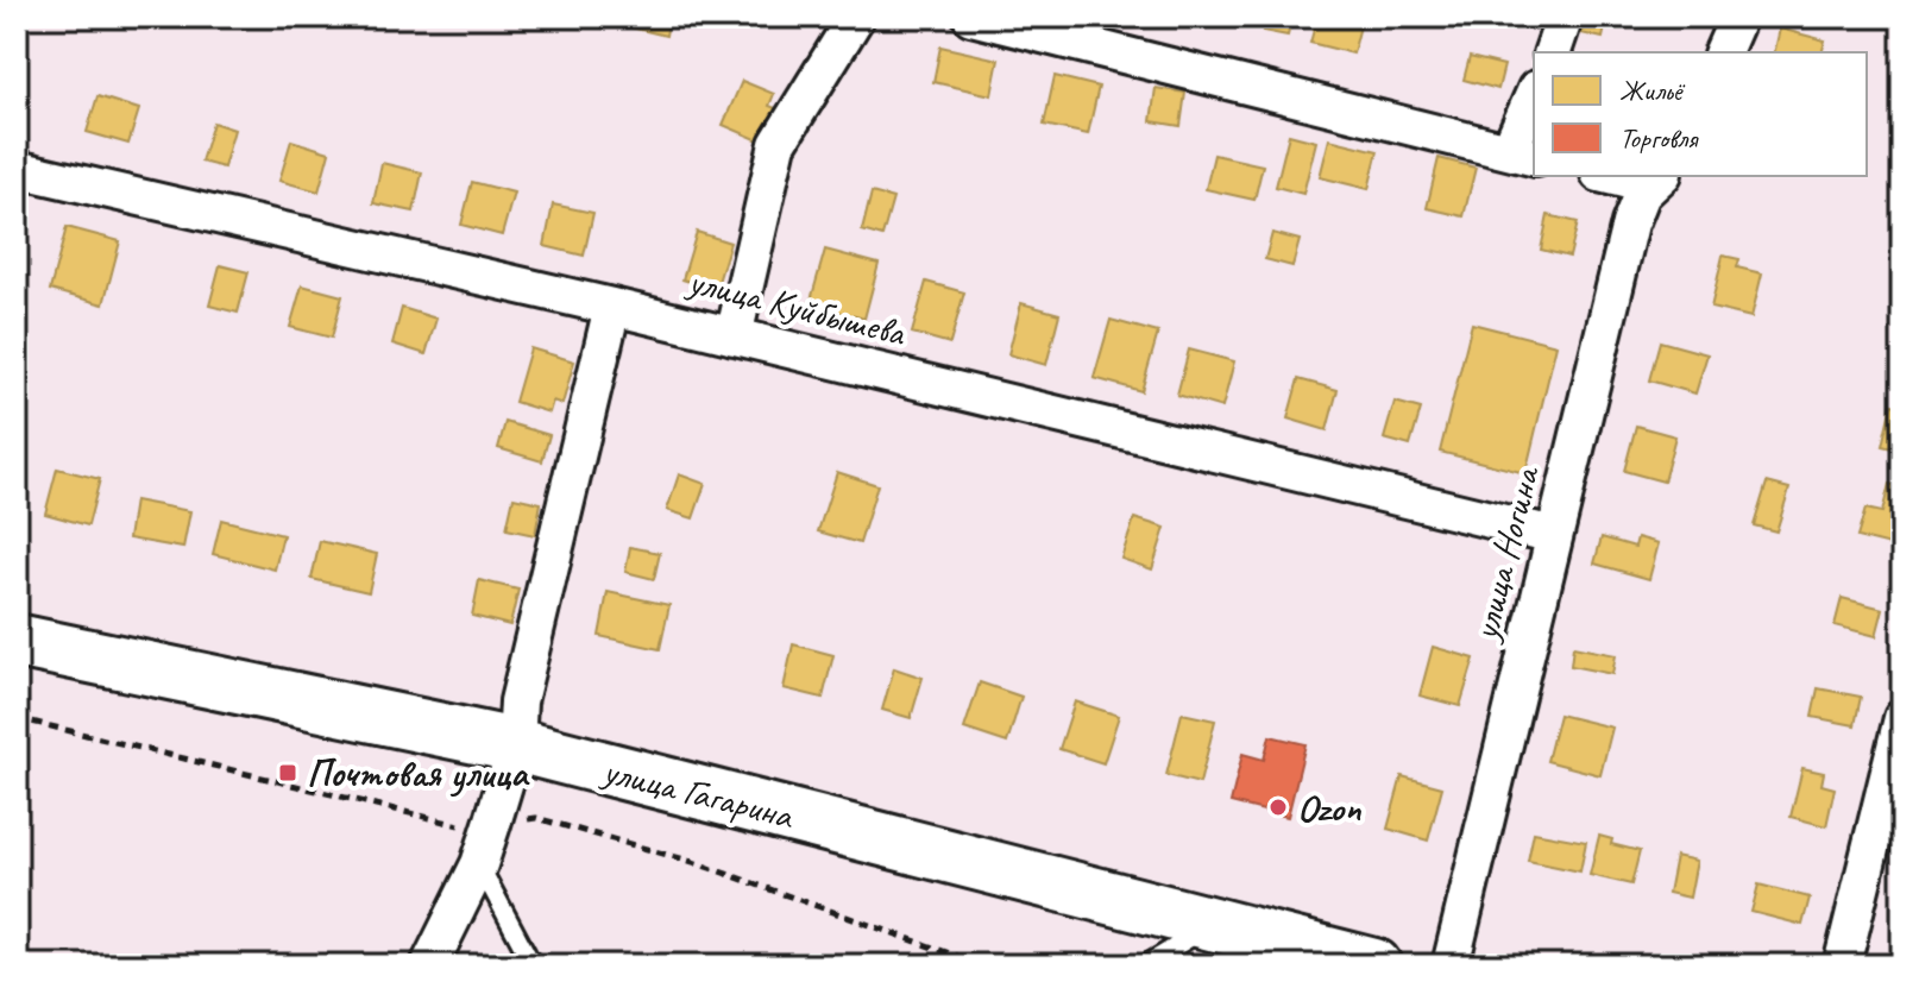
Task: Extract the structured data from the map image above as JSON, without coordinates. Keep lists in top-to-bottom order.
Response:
{
  "streets": {
    "main road": ["улица Гагарина"],
    "street": ["улица Куйбышева", "улица Ногина"]
  },
  "crossings": [
    ["улица Куйбышева", "улица Ногина"]
  ],
  "places": {
    "transit": ["Почтовая улица"],
    "other": ["Ozon"]
  },
  "legend": ["Жильё", "Торговля"]
}
